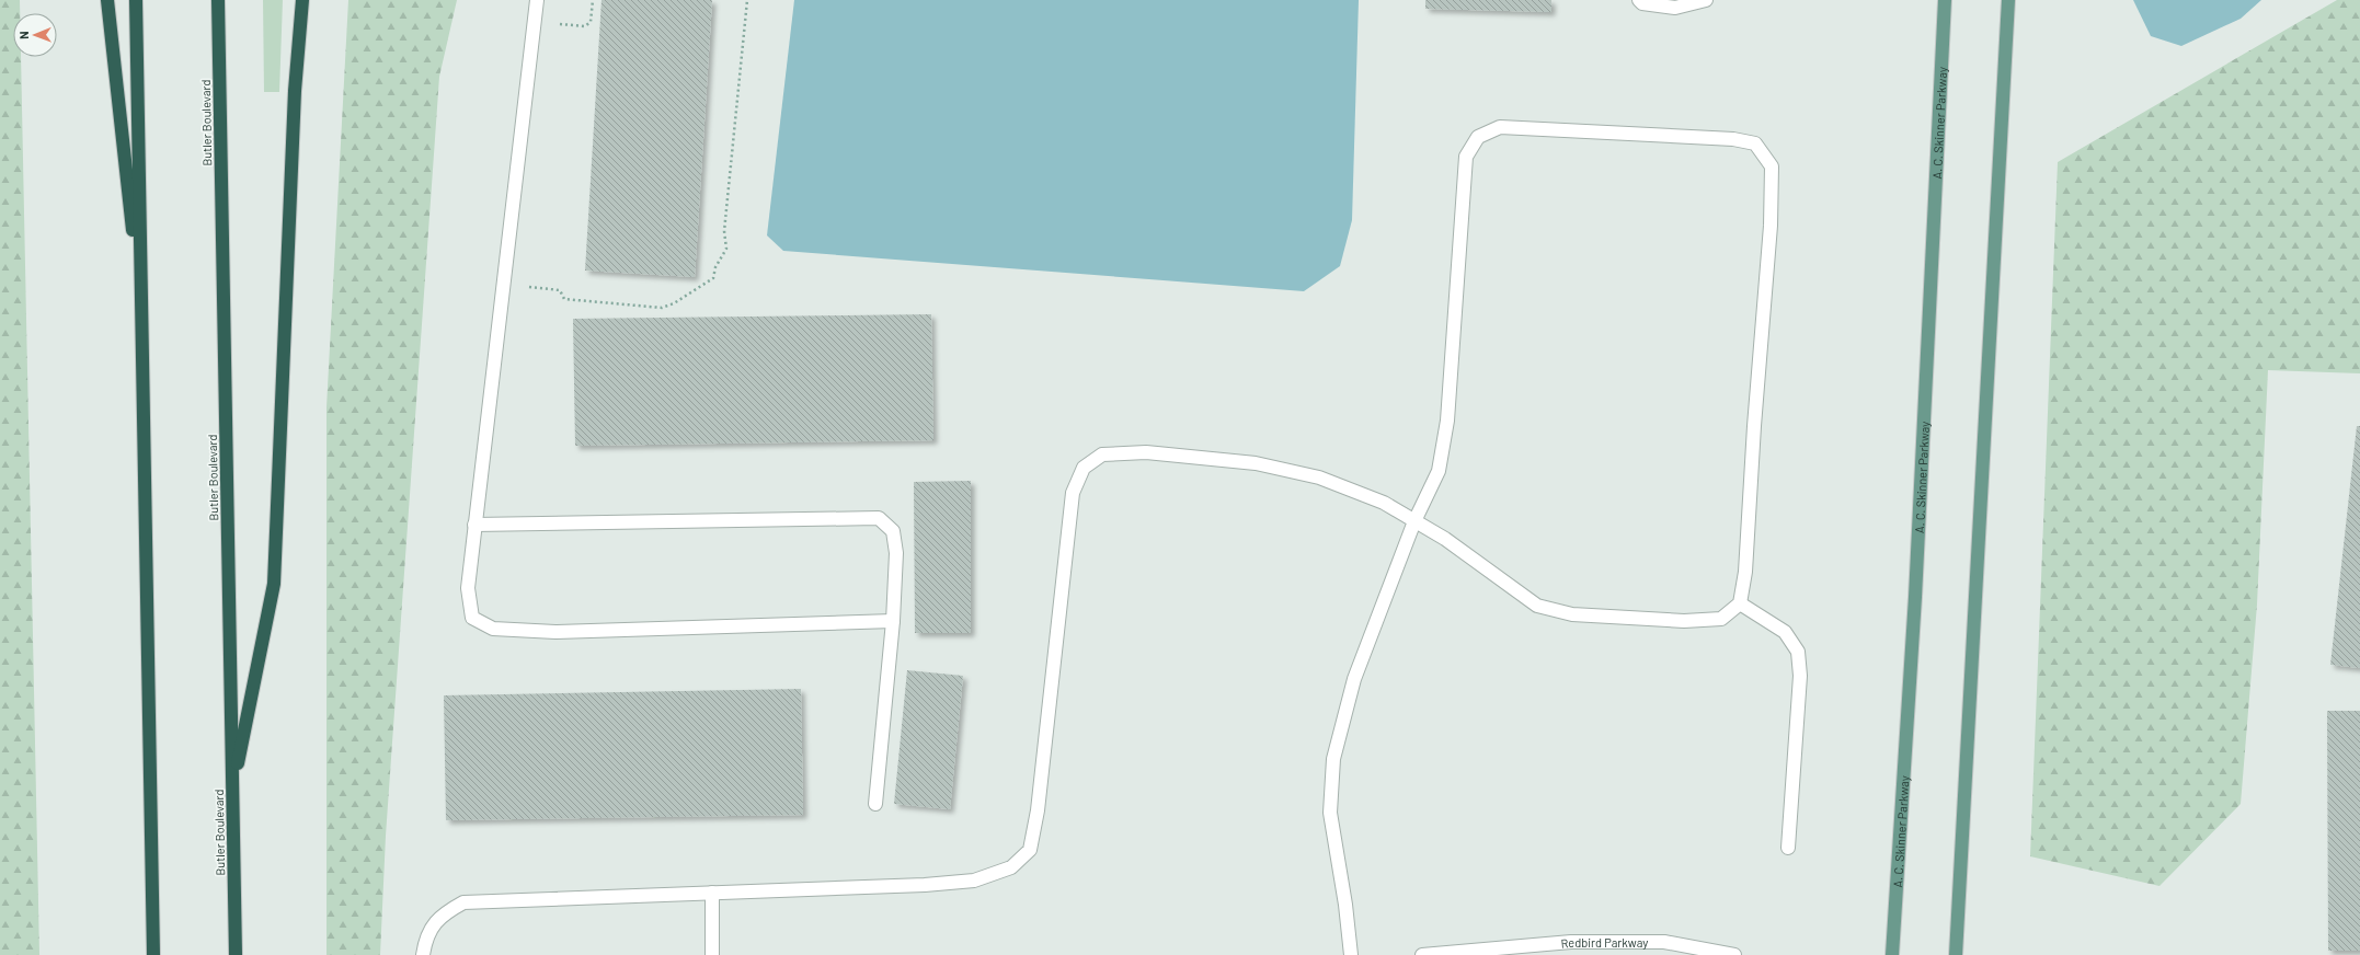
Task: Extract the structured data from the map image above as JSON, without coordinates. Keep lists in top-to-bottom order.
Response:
{
  "streets": {
    "highway": ["Butler Boulevard"],
    "main road": ["A. C. Skinner Parkway"],
    "street": ["Redbird Parkway"]
  },
  "north": "left"
}
